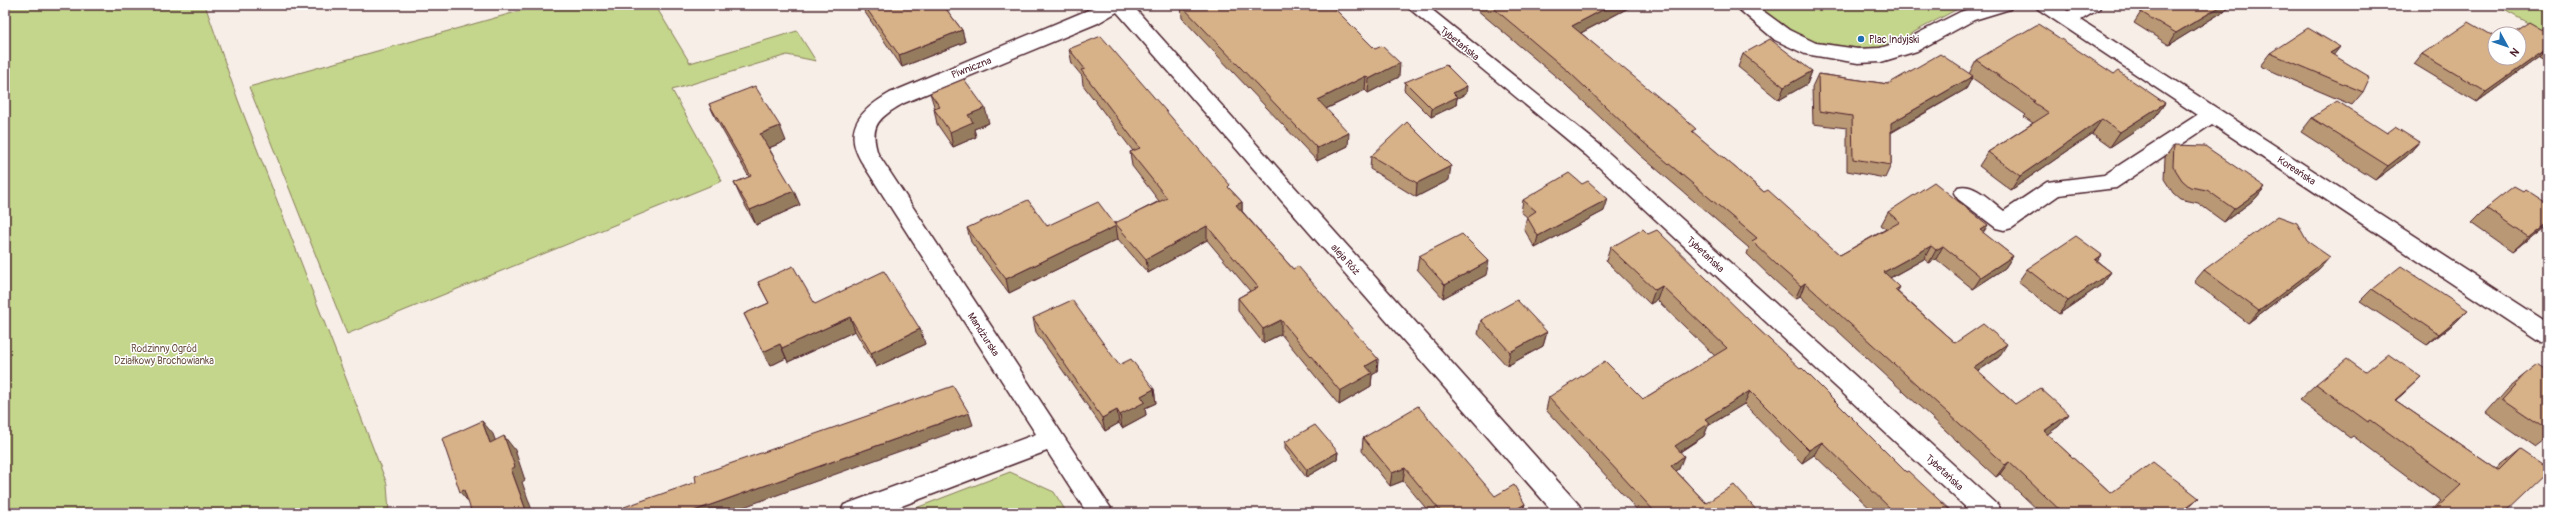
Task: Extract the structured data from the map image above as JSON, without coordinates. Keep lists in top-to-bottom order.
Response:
{
  "streets": {
    "street": [
      "Tybetańska",
      "Piwniczna",
      "Koreańska",
      "aleja Róż",
      "Mandżurska"
    ]
  },
  "crossings": [
    ["Piwniczna", "Mandżurska"]
  ],
  "parks": ["Rodzinny Ogród Działkowy Brochowianka"],
  "places": ["Plac Indyjski"],
  "north": "bottom right"
}
